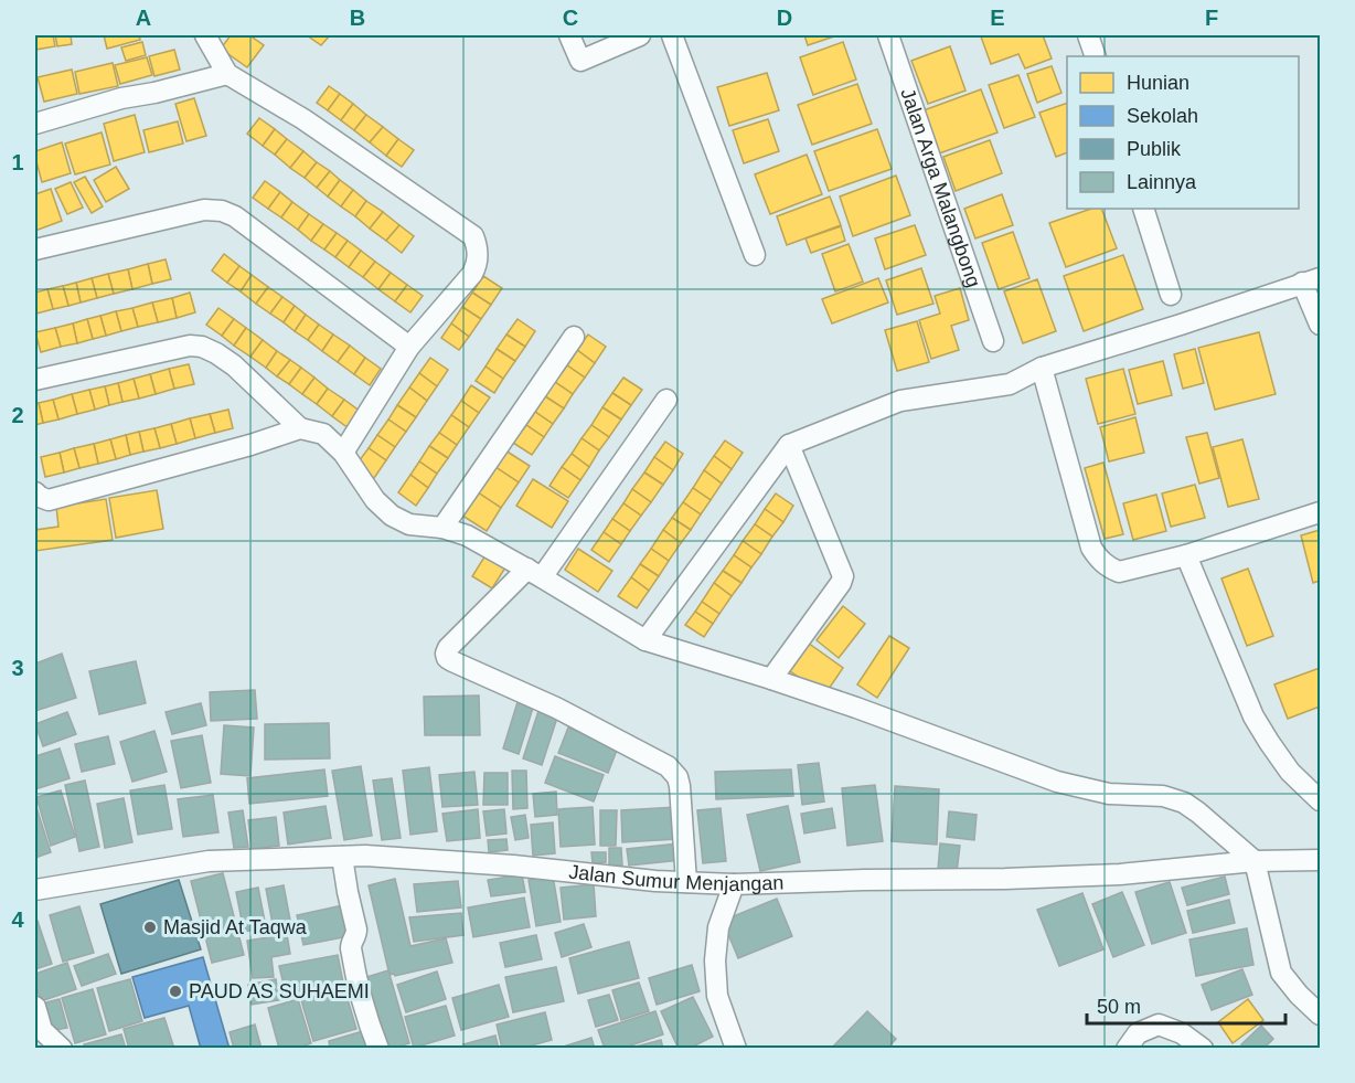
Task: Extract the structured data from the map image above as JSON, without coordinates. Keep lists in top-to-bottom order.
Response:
{
  "streets": {
    "street": ["Jalan Arga Malangbong", "Jalan Sumur Menjangan"]
  },
  "places": ["Masjid At Taqwa", "PAUD AS SUHAEMI"],
  "legend": [
    "Hunian",
    "Sekolah",
    "Publik",
    "Lainnya"
  ],
  "scale_bar": "50 m",
  "grid": {
    "columns": [
      "A",
      "B",
      "C",
      "D",
      "E",
      "F"
    ],
    "rows": [
      "1",
      "2",
      "3",
      "4"
    ]
  }
}
